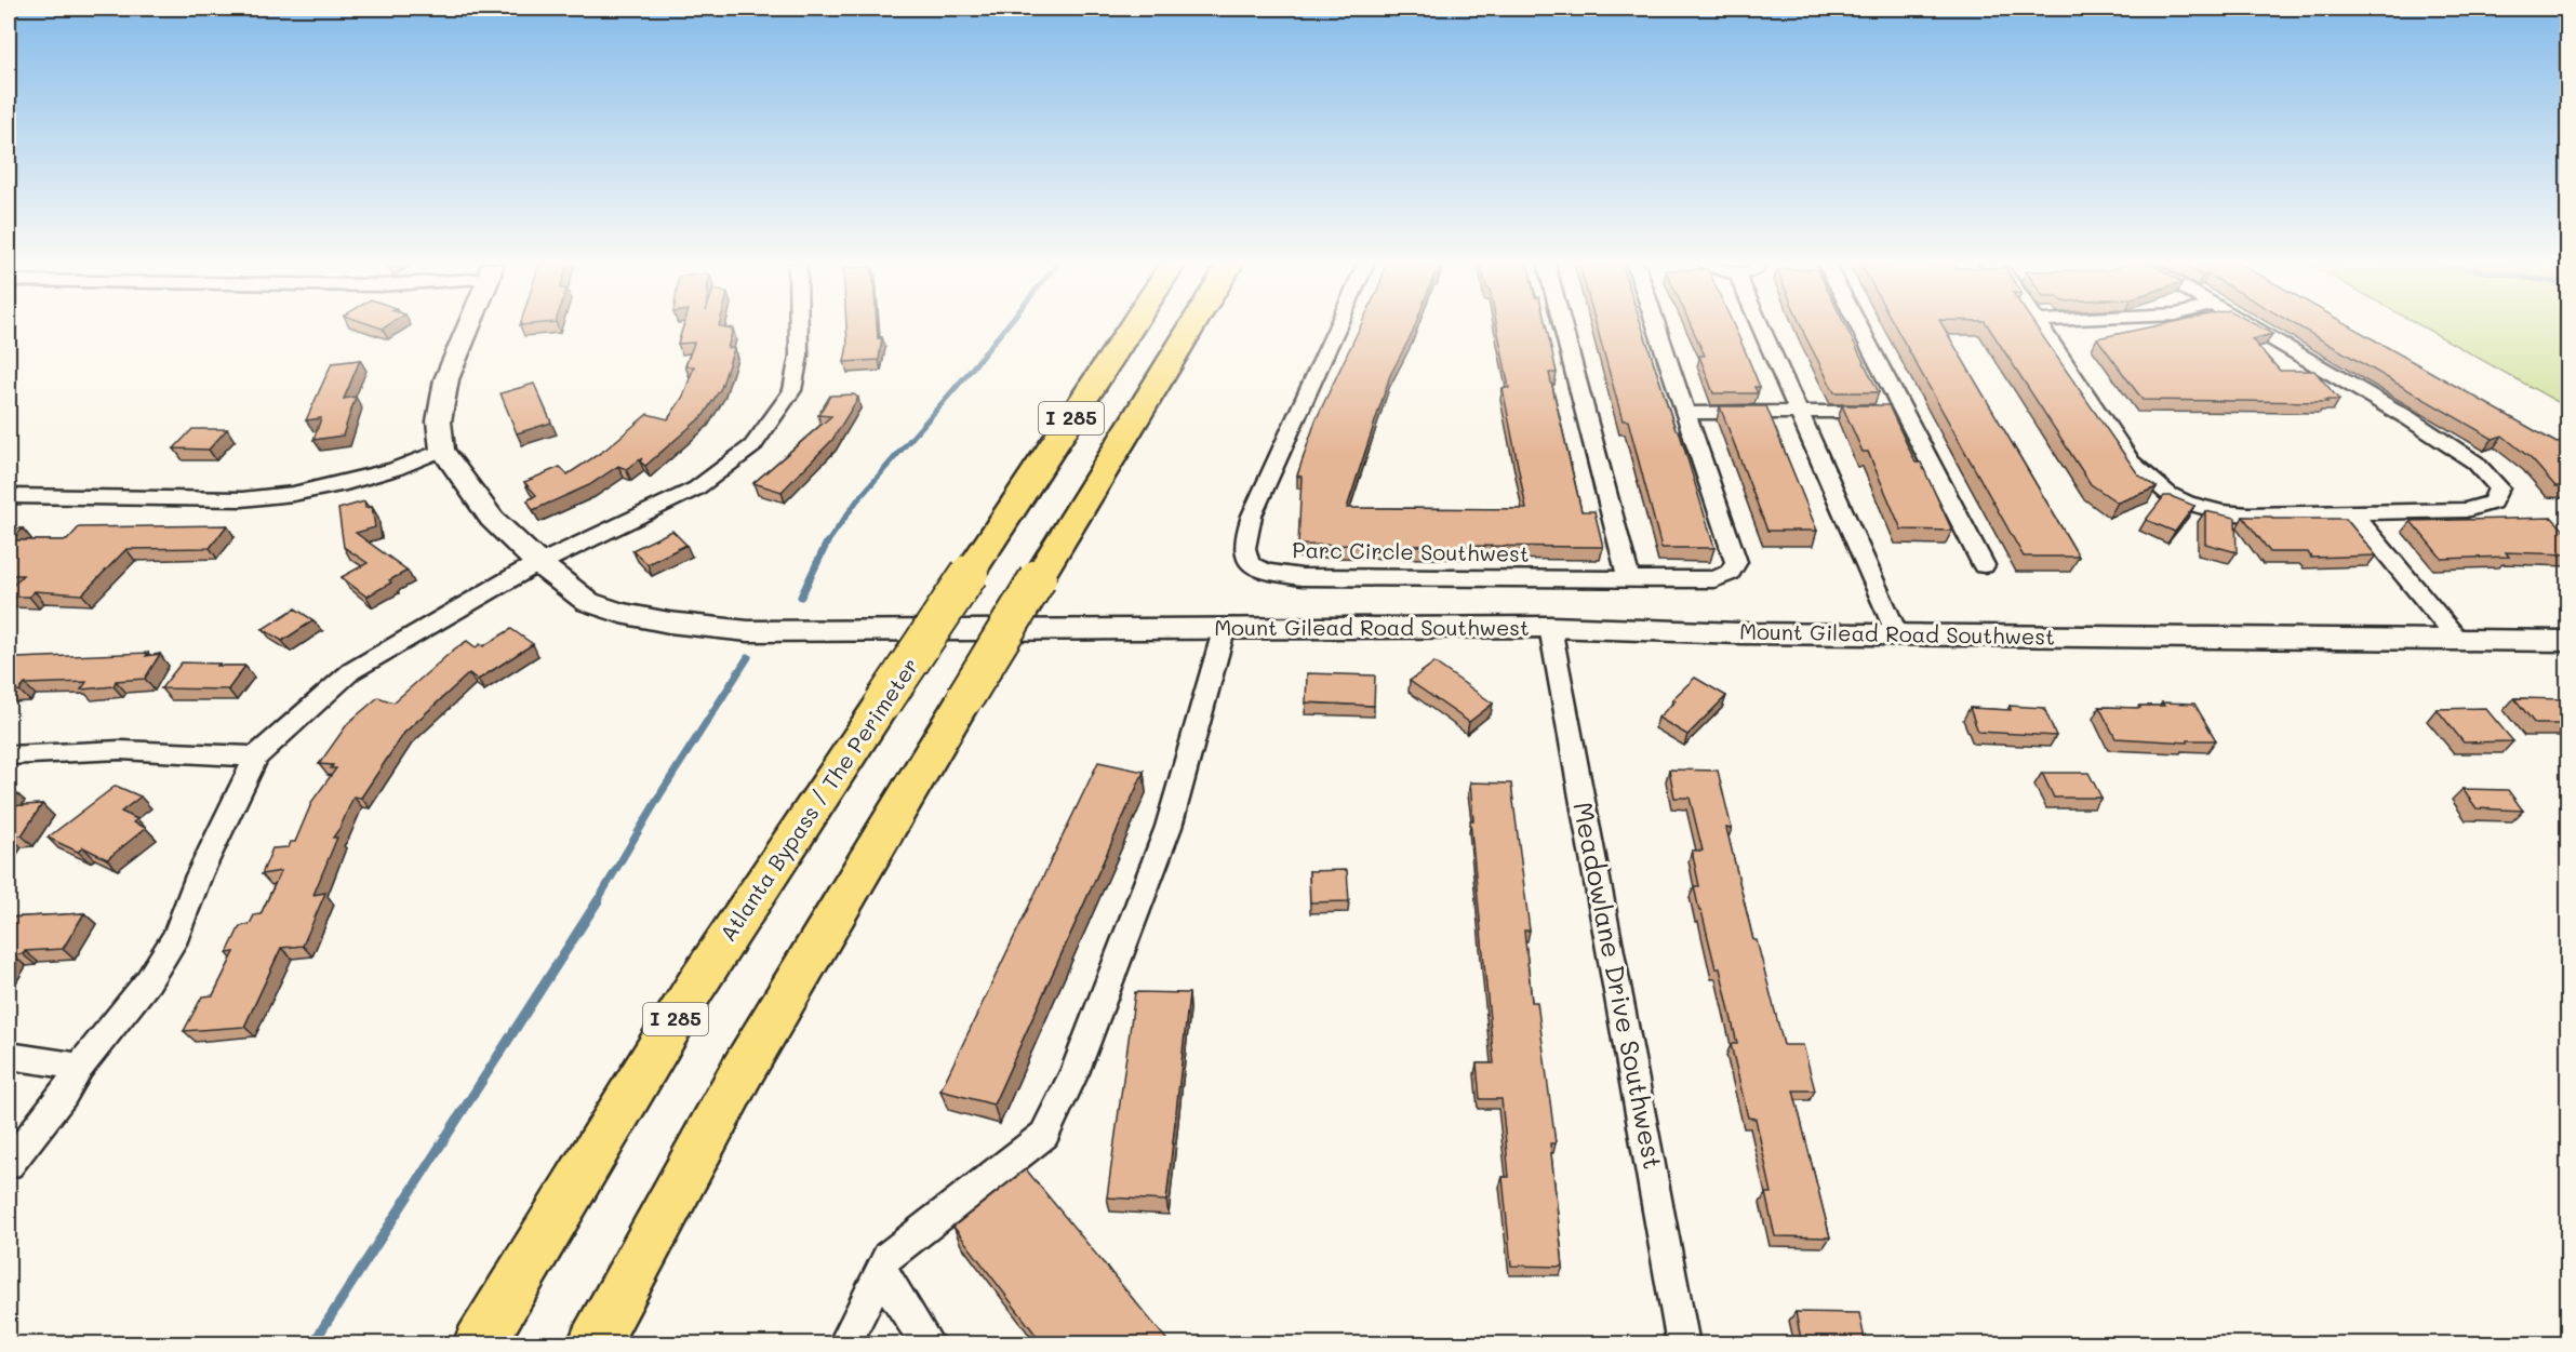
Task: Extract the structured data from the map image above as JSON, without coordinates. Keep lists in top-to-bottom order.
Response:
{
  "streets": {
    "highway": ["I 285", "Atlanta Bypass / The Perimeter"],
    "street": ["Parc Circle Southwest", "Mount Gilead Road Southwest", "Meadowlane Drive Southwest"]
  },
  "crossings": [
    ["Mount Gilead Road Southwest", "Meadowlane Drive Southwest"]
  ]
}
